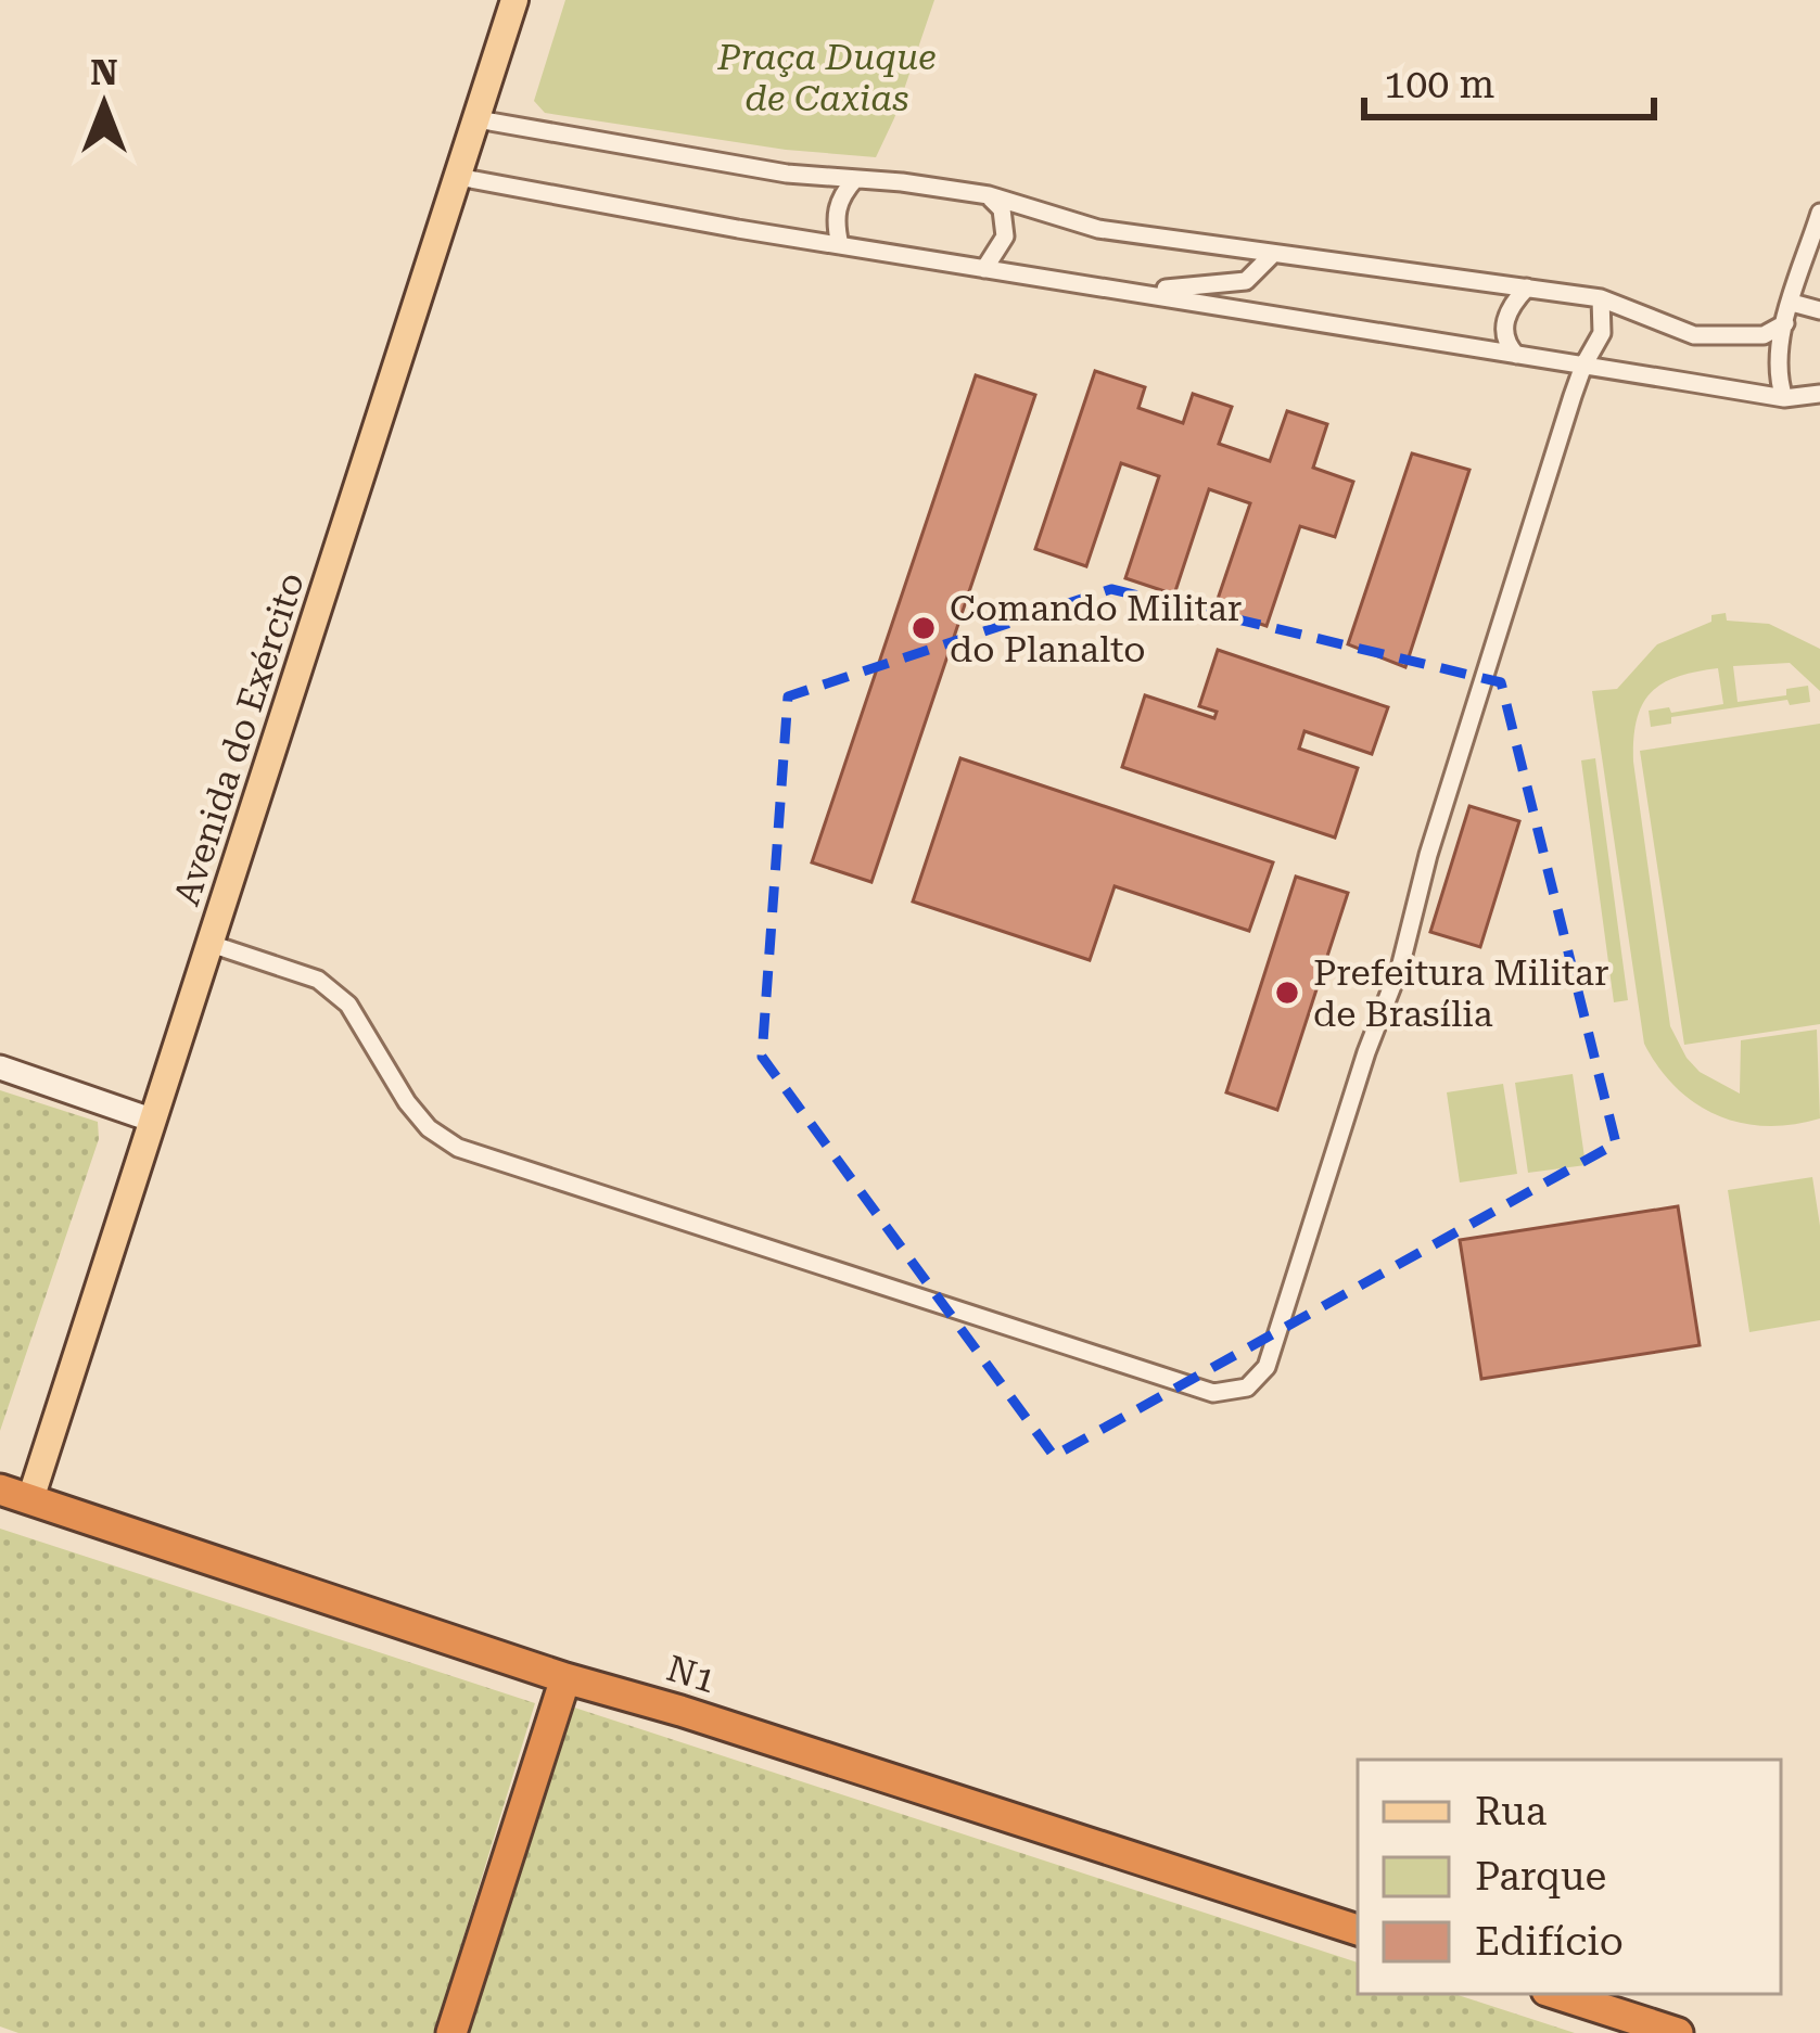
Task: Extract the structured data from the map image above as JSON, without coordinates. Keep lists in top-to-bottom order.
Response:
{
  "streets": {
    "highway": ["N1"],
    "main road": ["Avenida do Exército"]
  },
  "crossings": [
    ["Avenida do Exército", "N1"]
  ],
  "parks": ["Praça Duque de Caxias"],
  "places": ["Comando Militar do Planalto", "Prefeitura Militar de Brasília"],
  "legend": ["Rua", "Parque", "Edifício"],
  "scale_bar": "100 m",
  "north": "top"
}
